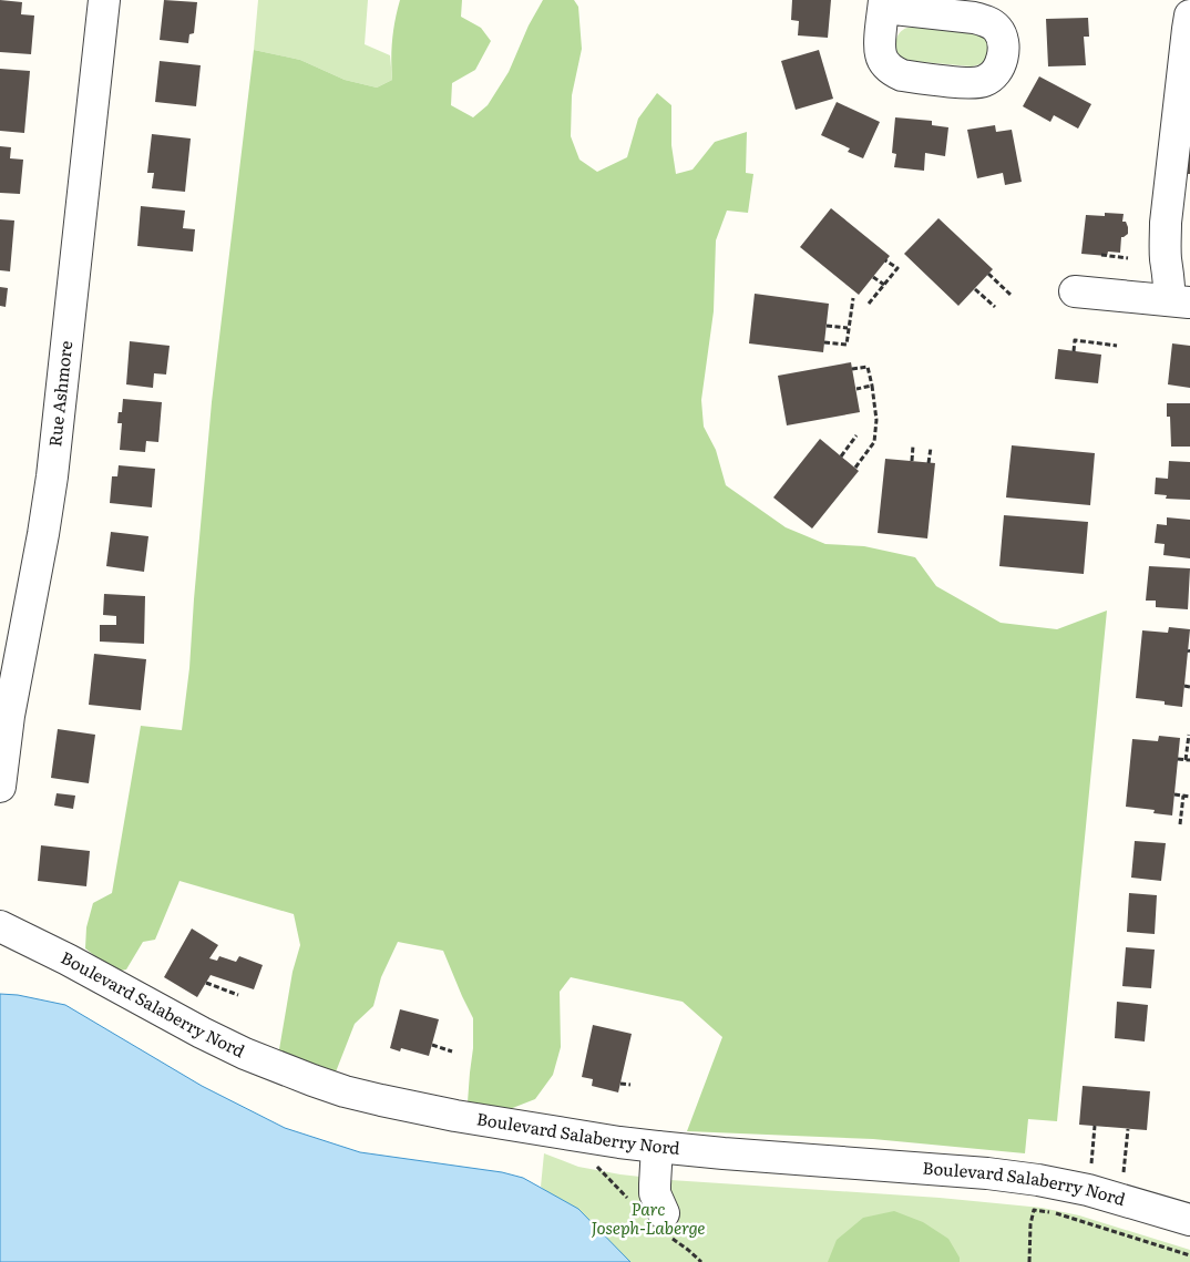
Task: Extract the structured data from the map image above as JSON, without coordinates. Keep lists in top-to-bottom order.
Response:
{
  "streets": {
    "street": ["Rue Ashmore", "Boulevard Salaberry Nord"]
  },
  "parks": ["Parc Joseph-Laberge"]
}
